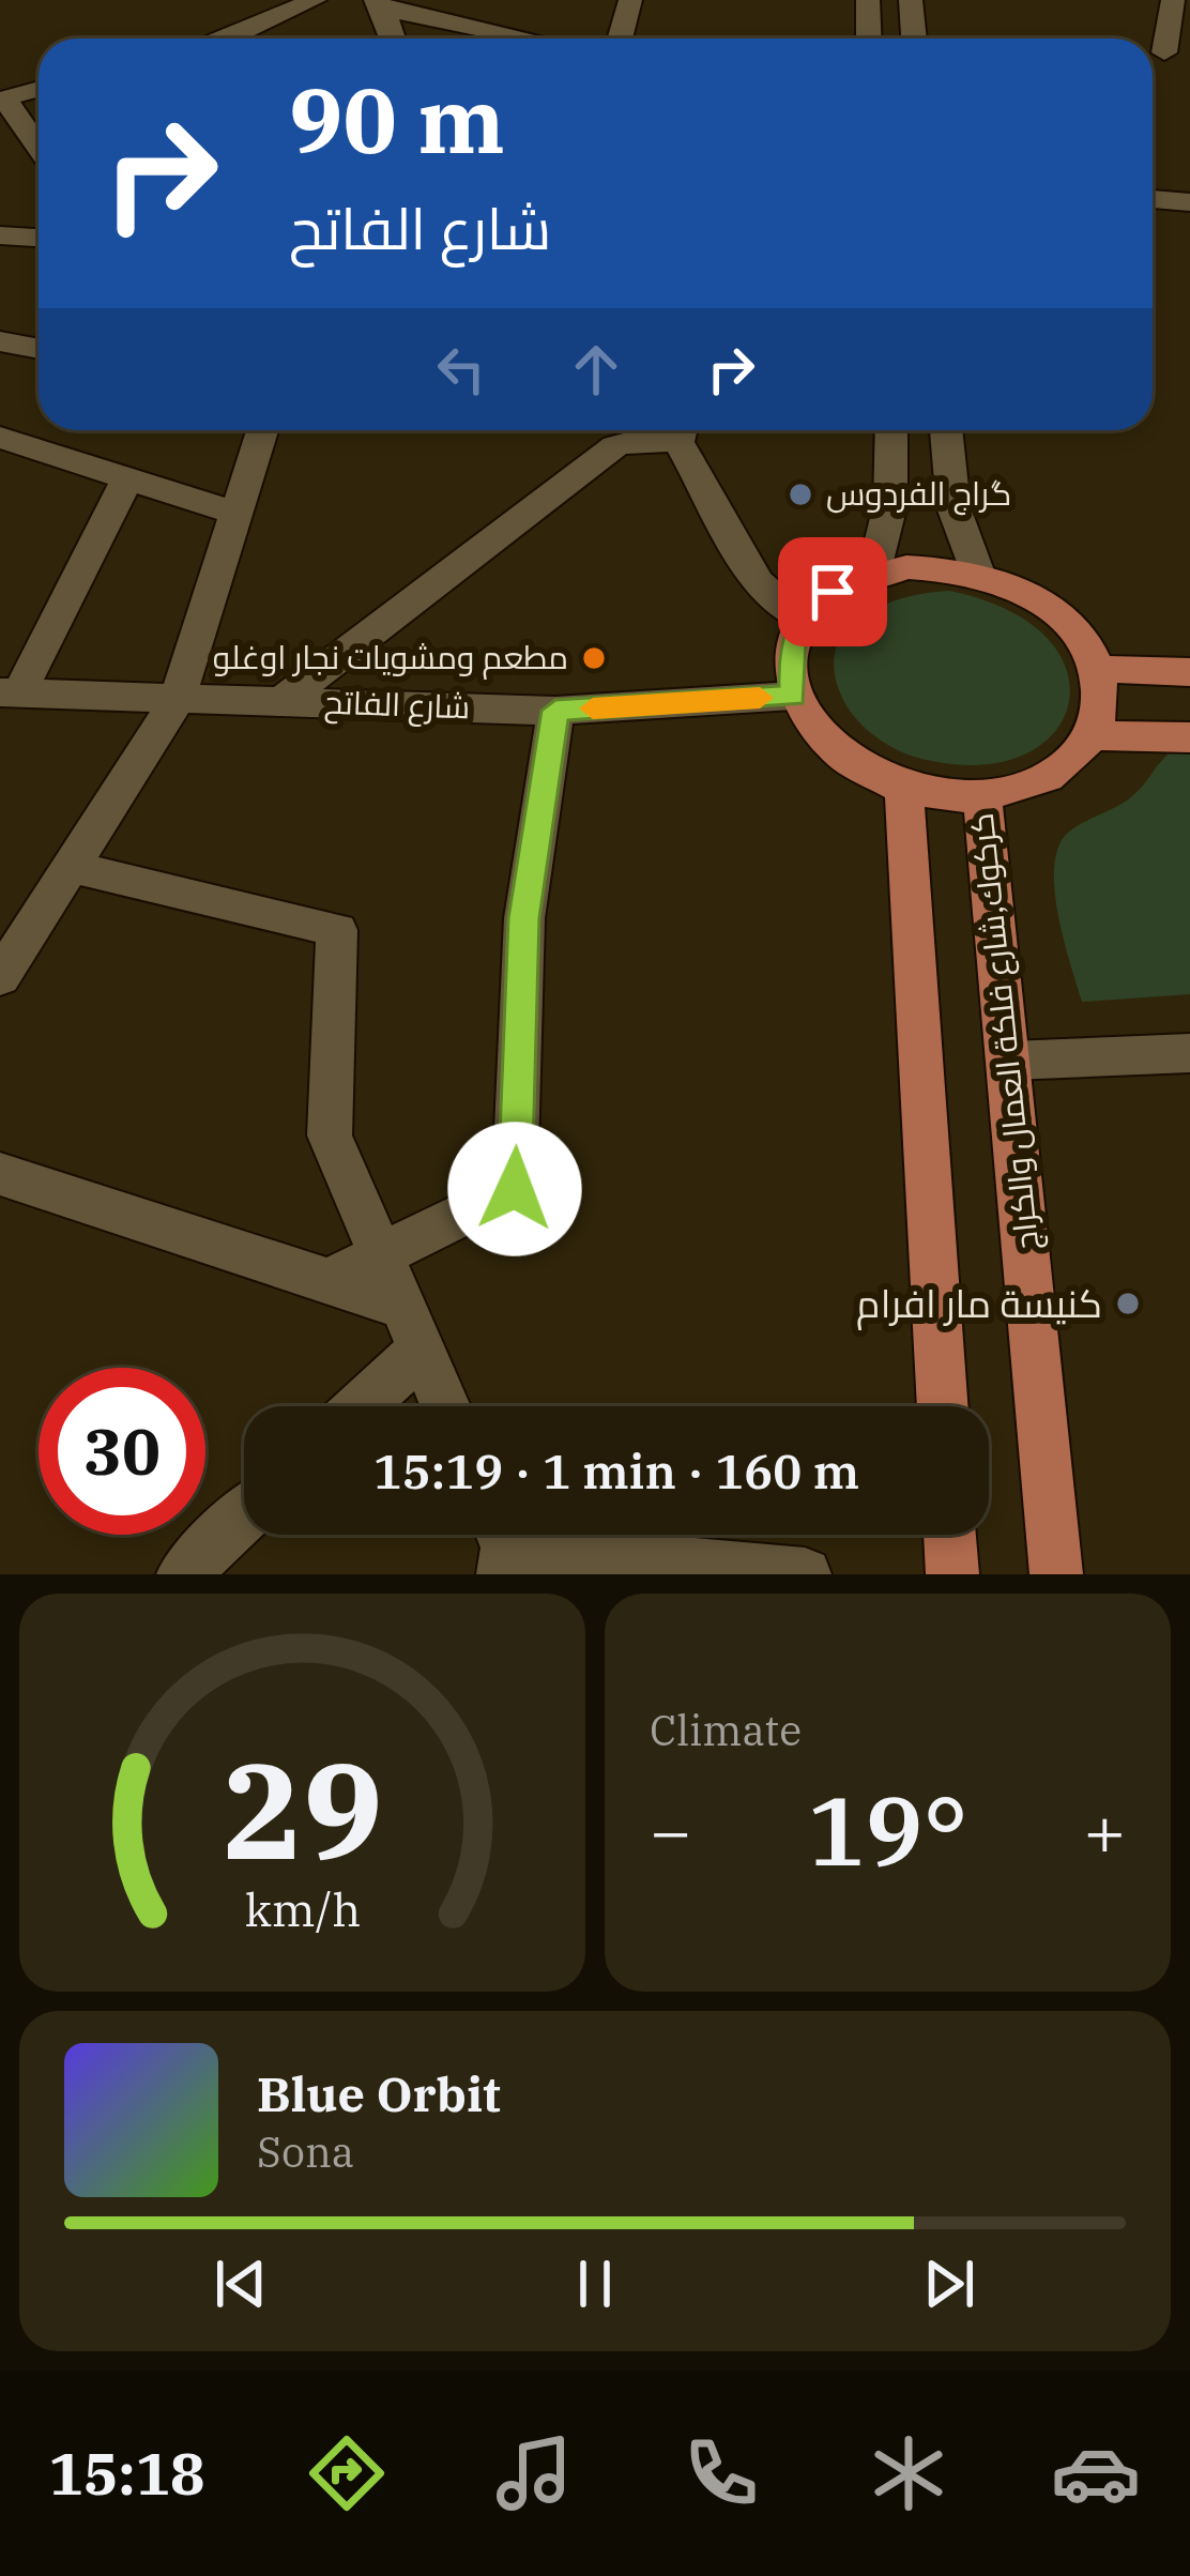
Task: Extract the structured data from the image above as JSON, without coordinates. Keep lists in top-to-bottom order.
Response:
{
  "streets": {
    "main road": ["كركوك,شارع فلكة العمال والكراج"],
    "street": ["شارع الفاتح"]
  },
  "crossings": [
    ["شارع الفاتح", "كركوك,شارع فلكة العمال والكراج"]
  ],
  "places": ["گراج الفردوس", "مطعم ومشويات نجار اوغلو", "كنيسة مار افرام"],
  "page": {
    "turn": ["90 m", "شارع الفاتح"],
    "limit": "30",
    "trip": "15:19 · 1 min · 160 m",
    "tile": "Climate",
    "heat": ["−", "19°", "+"],
    "song": ["Blue Orbit", "Sona"],
    "tabs": "15:18",
    "gauge": ["29", "km/h"]
  }
}
